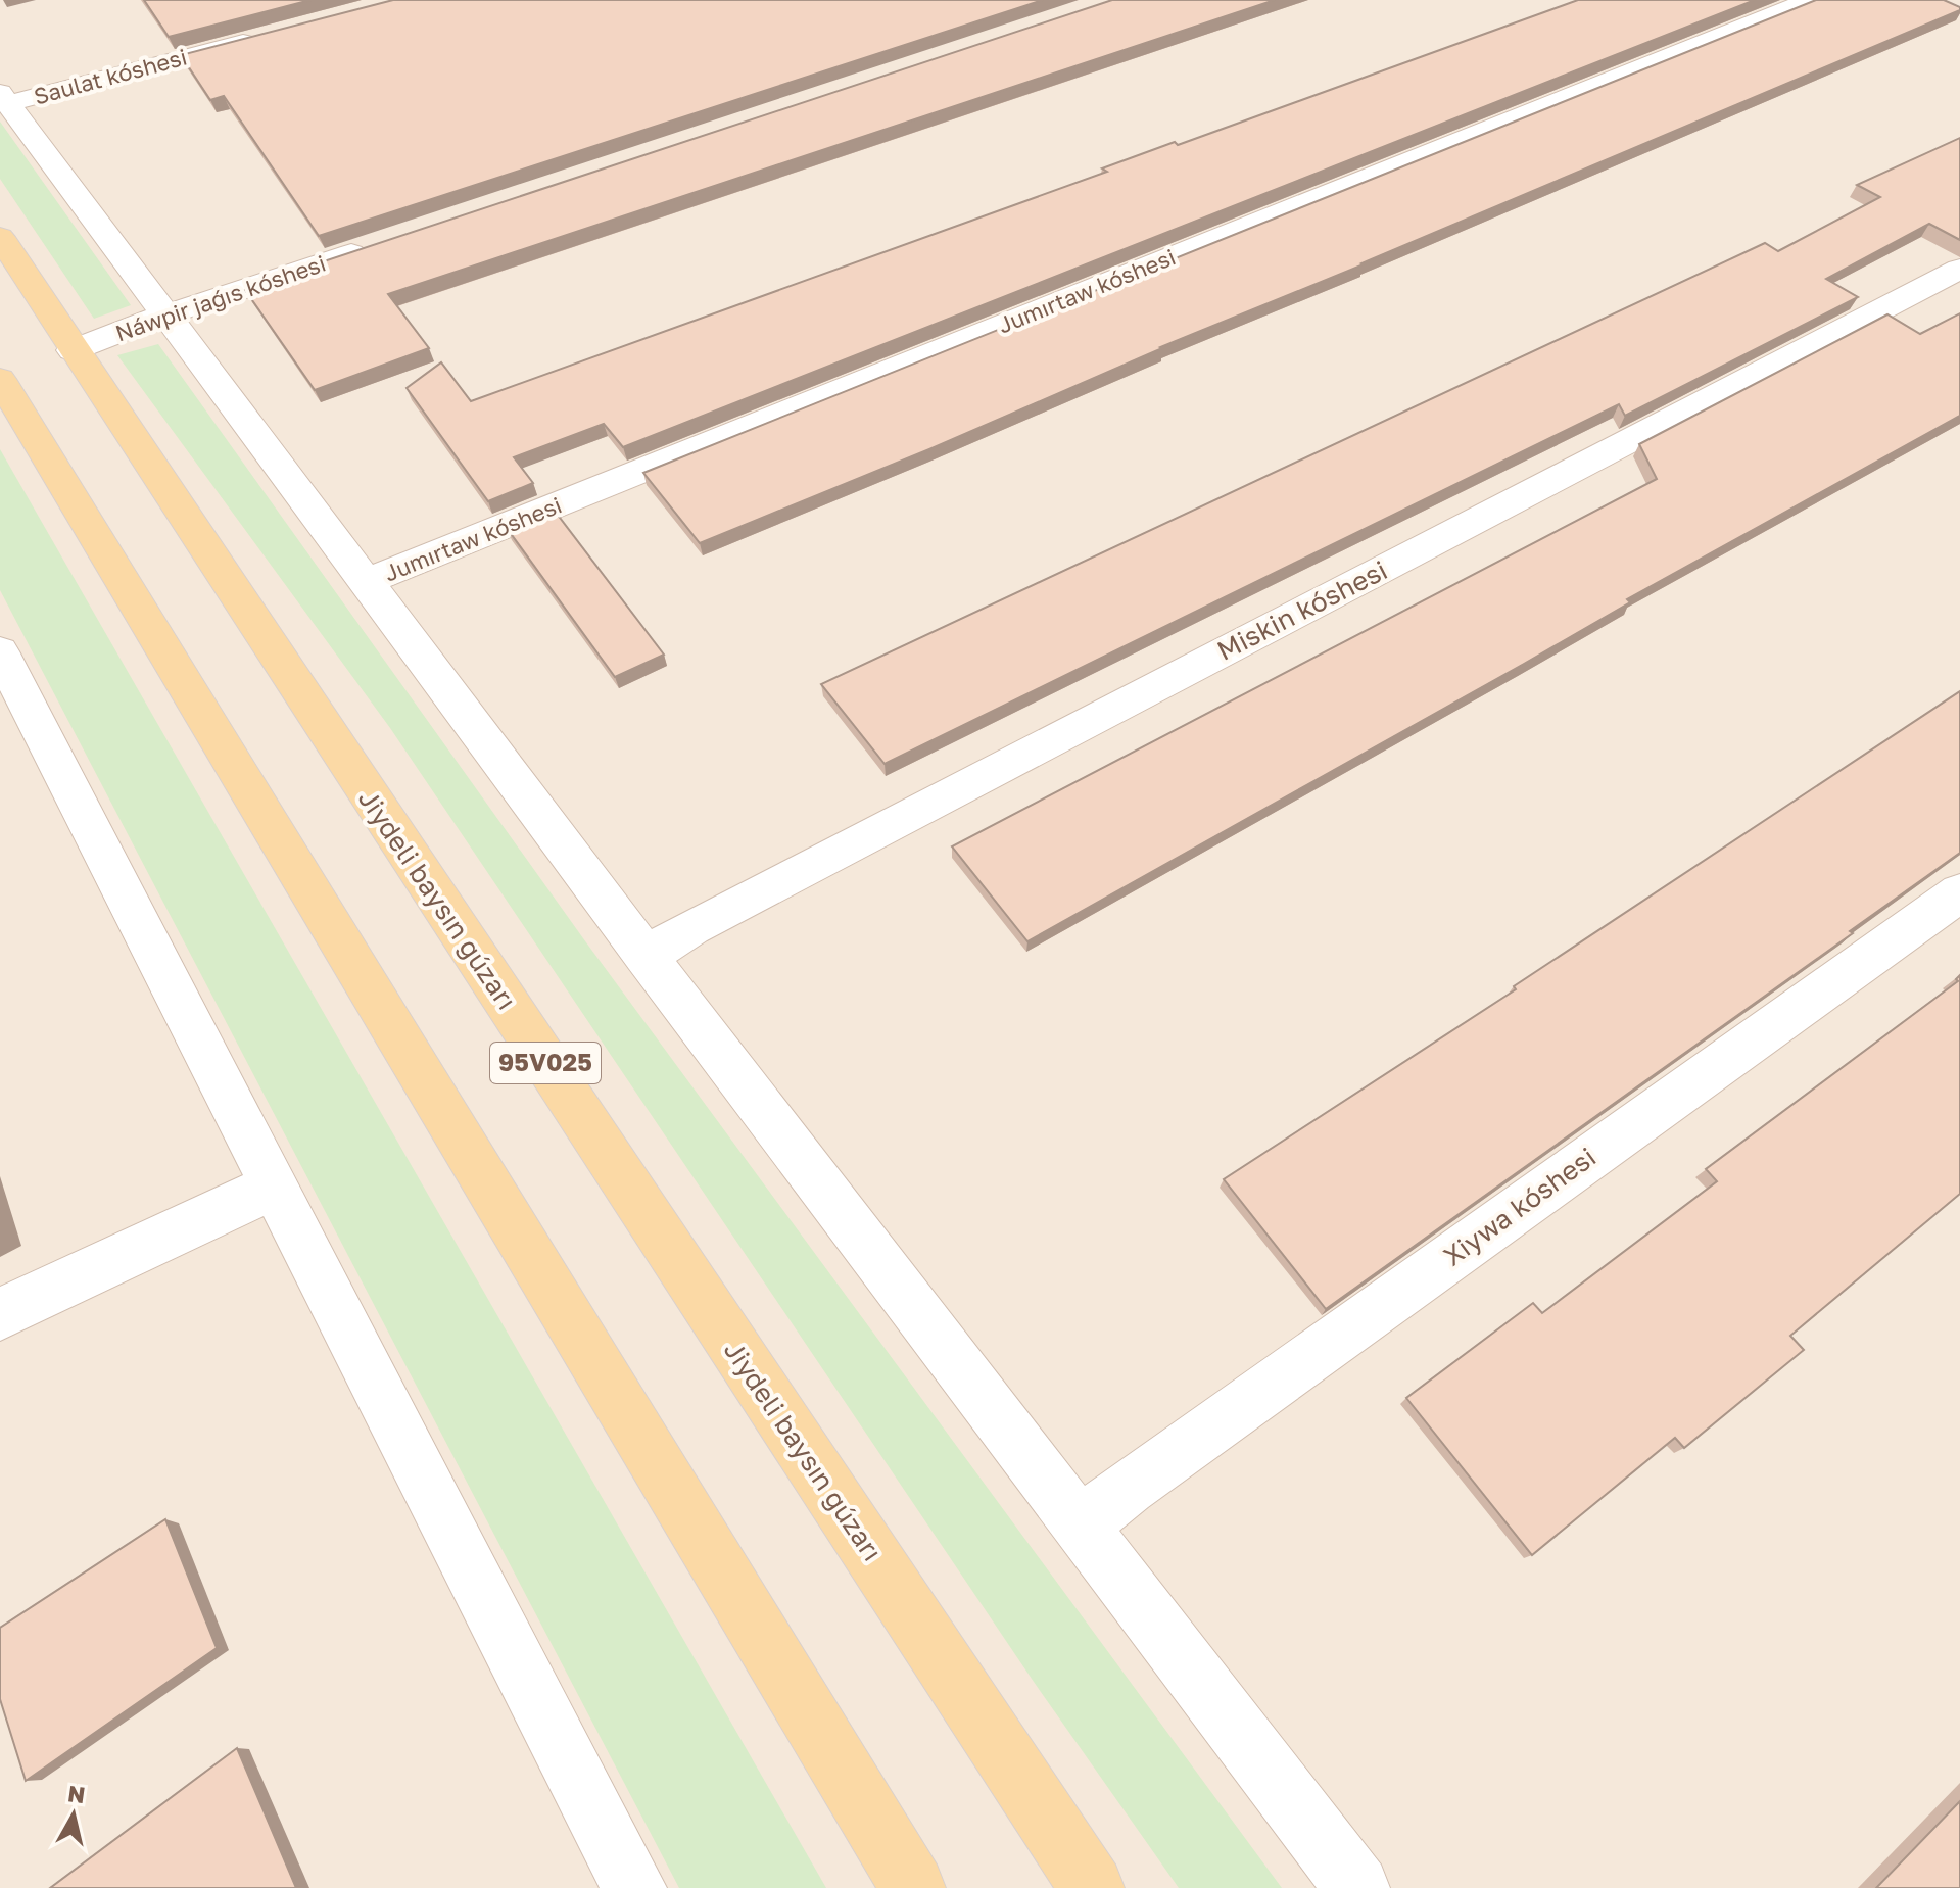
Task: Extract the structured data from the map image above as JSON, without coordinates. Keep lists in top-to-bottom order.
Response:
{
  "streets": {
    "main road": ["Jiydeli baysın gúzarı", "95V025"],
    "street": [
      "Saulat kóshesi",
      "Jumırtaw kóshesi",
      "Náwpir jaǵıs kóshesi",
      "Miskin kóshesi",
      "Xiywa kóshesi"
    ]
  },
  "crossings": [
    ["Náwpir jaǵıs kóshesi", "Jiydeli baysın gúzarı"]
  ],
  "north": "top"
}
